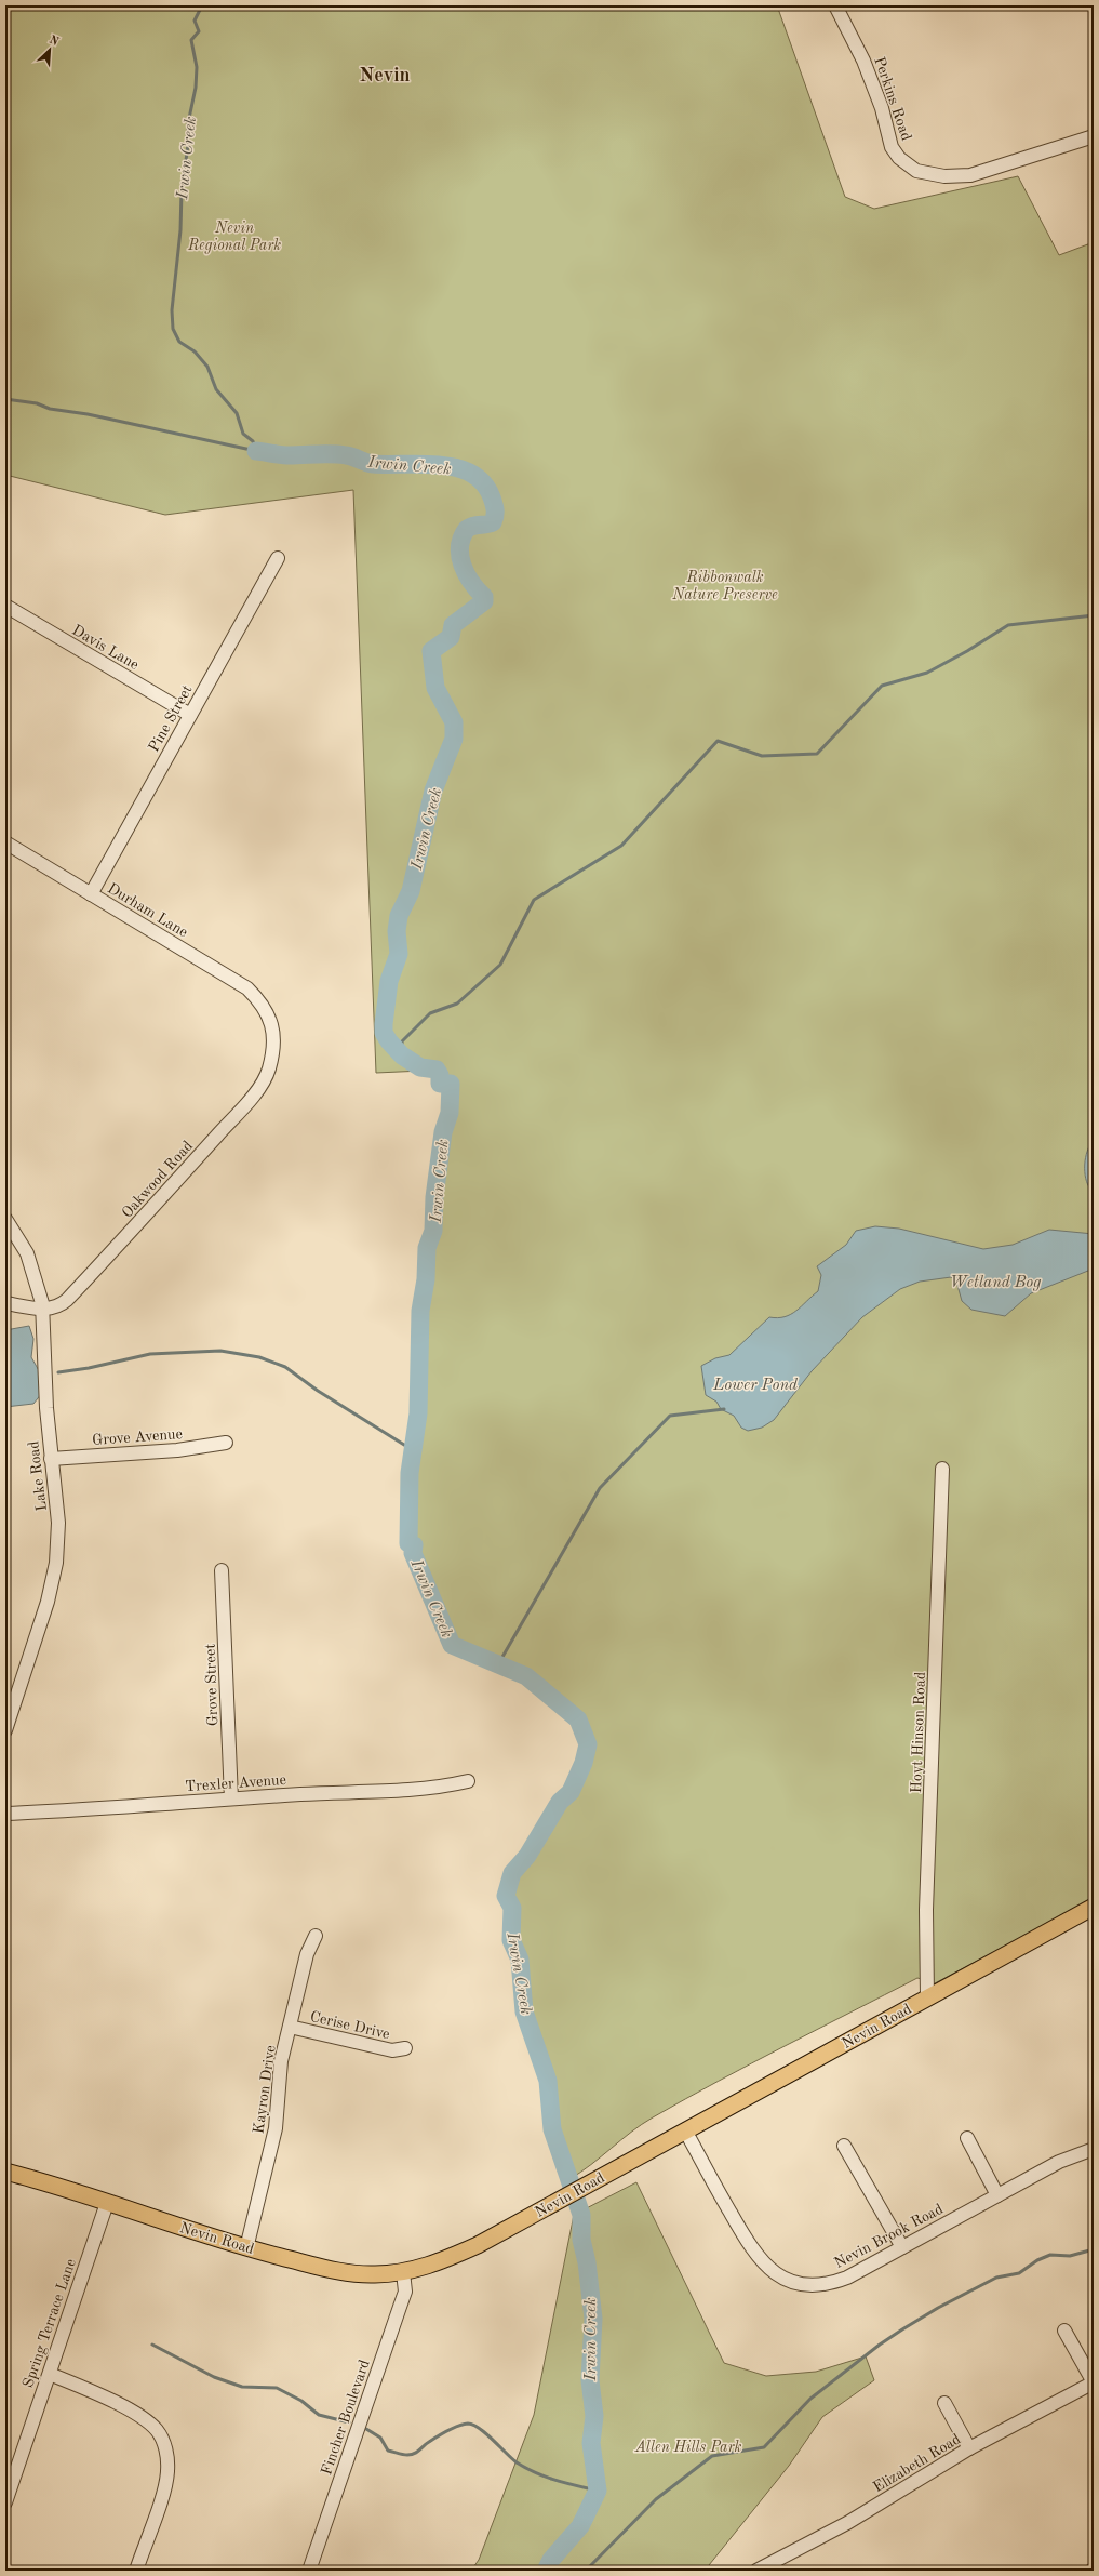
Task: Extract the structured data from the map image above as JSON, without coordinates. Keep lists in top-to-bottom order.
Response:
{
  "streets": {
    "main road": ["Nevin Road"],
    "street": [
      "Perkins Road",
      "Davis Lane",
      "Pine Street",
      "Durham Lane",
      "Oakwood Road",
      "Grove Avenue",
      "Lake Road",
      "Grove Street",
      "Hoyt Hinson Road",
      "Trexler Avenue",
      "Cerise Drive",
      "Kayron Drive",
      "Nevin Brook Road",
      "Spring Terrace Lane",
      "Fincher Boulevard",
      "Elizabeth Road"
    ]
  },
  "crossings": [
    ["Davis Lane", "Pine Street"],
    ["Pine Street", "Durham Lane"],
    ["Durham Lane", "Oakwood Road"],
    ["Oakwood Road", "Lake Road"],
    ["Grove Avenue", "Lake Road"],
    ["Grove Street", "Trexler Avenue"],
    ["Hoyt Hinson Road", "Nevin Road"],
    ["Cerise Drive", "Kayron Drive"],
    ["Nevin Road", "Kayron Drive"],
    ["Nevin Road", "Nevin Brook Road"],
    ["Nevin Road", "Spring Terrace Lane"],
    ["Nevin Road", "Fincher Boulevard"]
  ],
  "districts": ["Nevin"],
  "water": ["Irwin Creek", "Wetland Bog", "Lower Pond"],
  "parks": ["Nevin Regional Park", "Ribbonwalk Nature Preserve", "Allen Hills Park"],
  "north": "top right"
}
